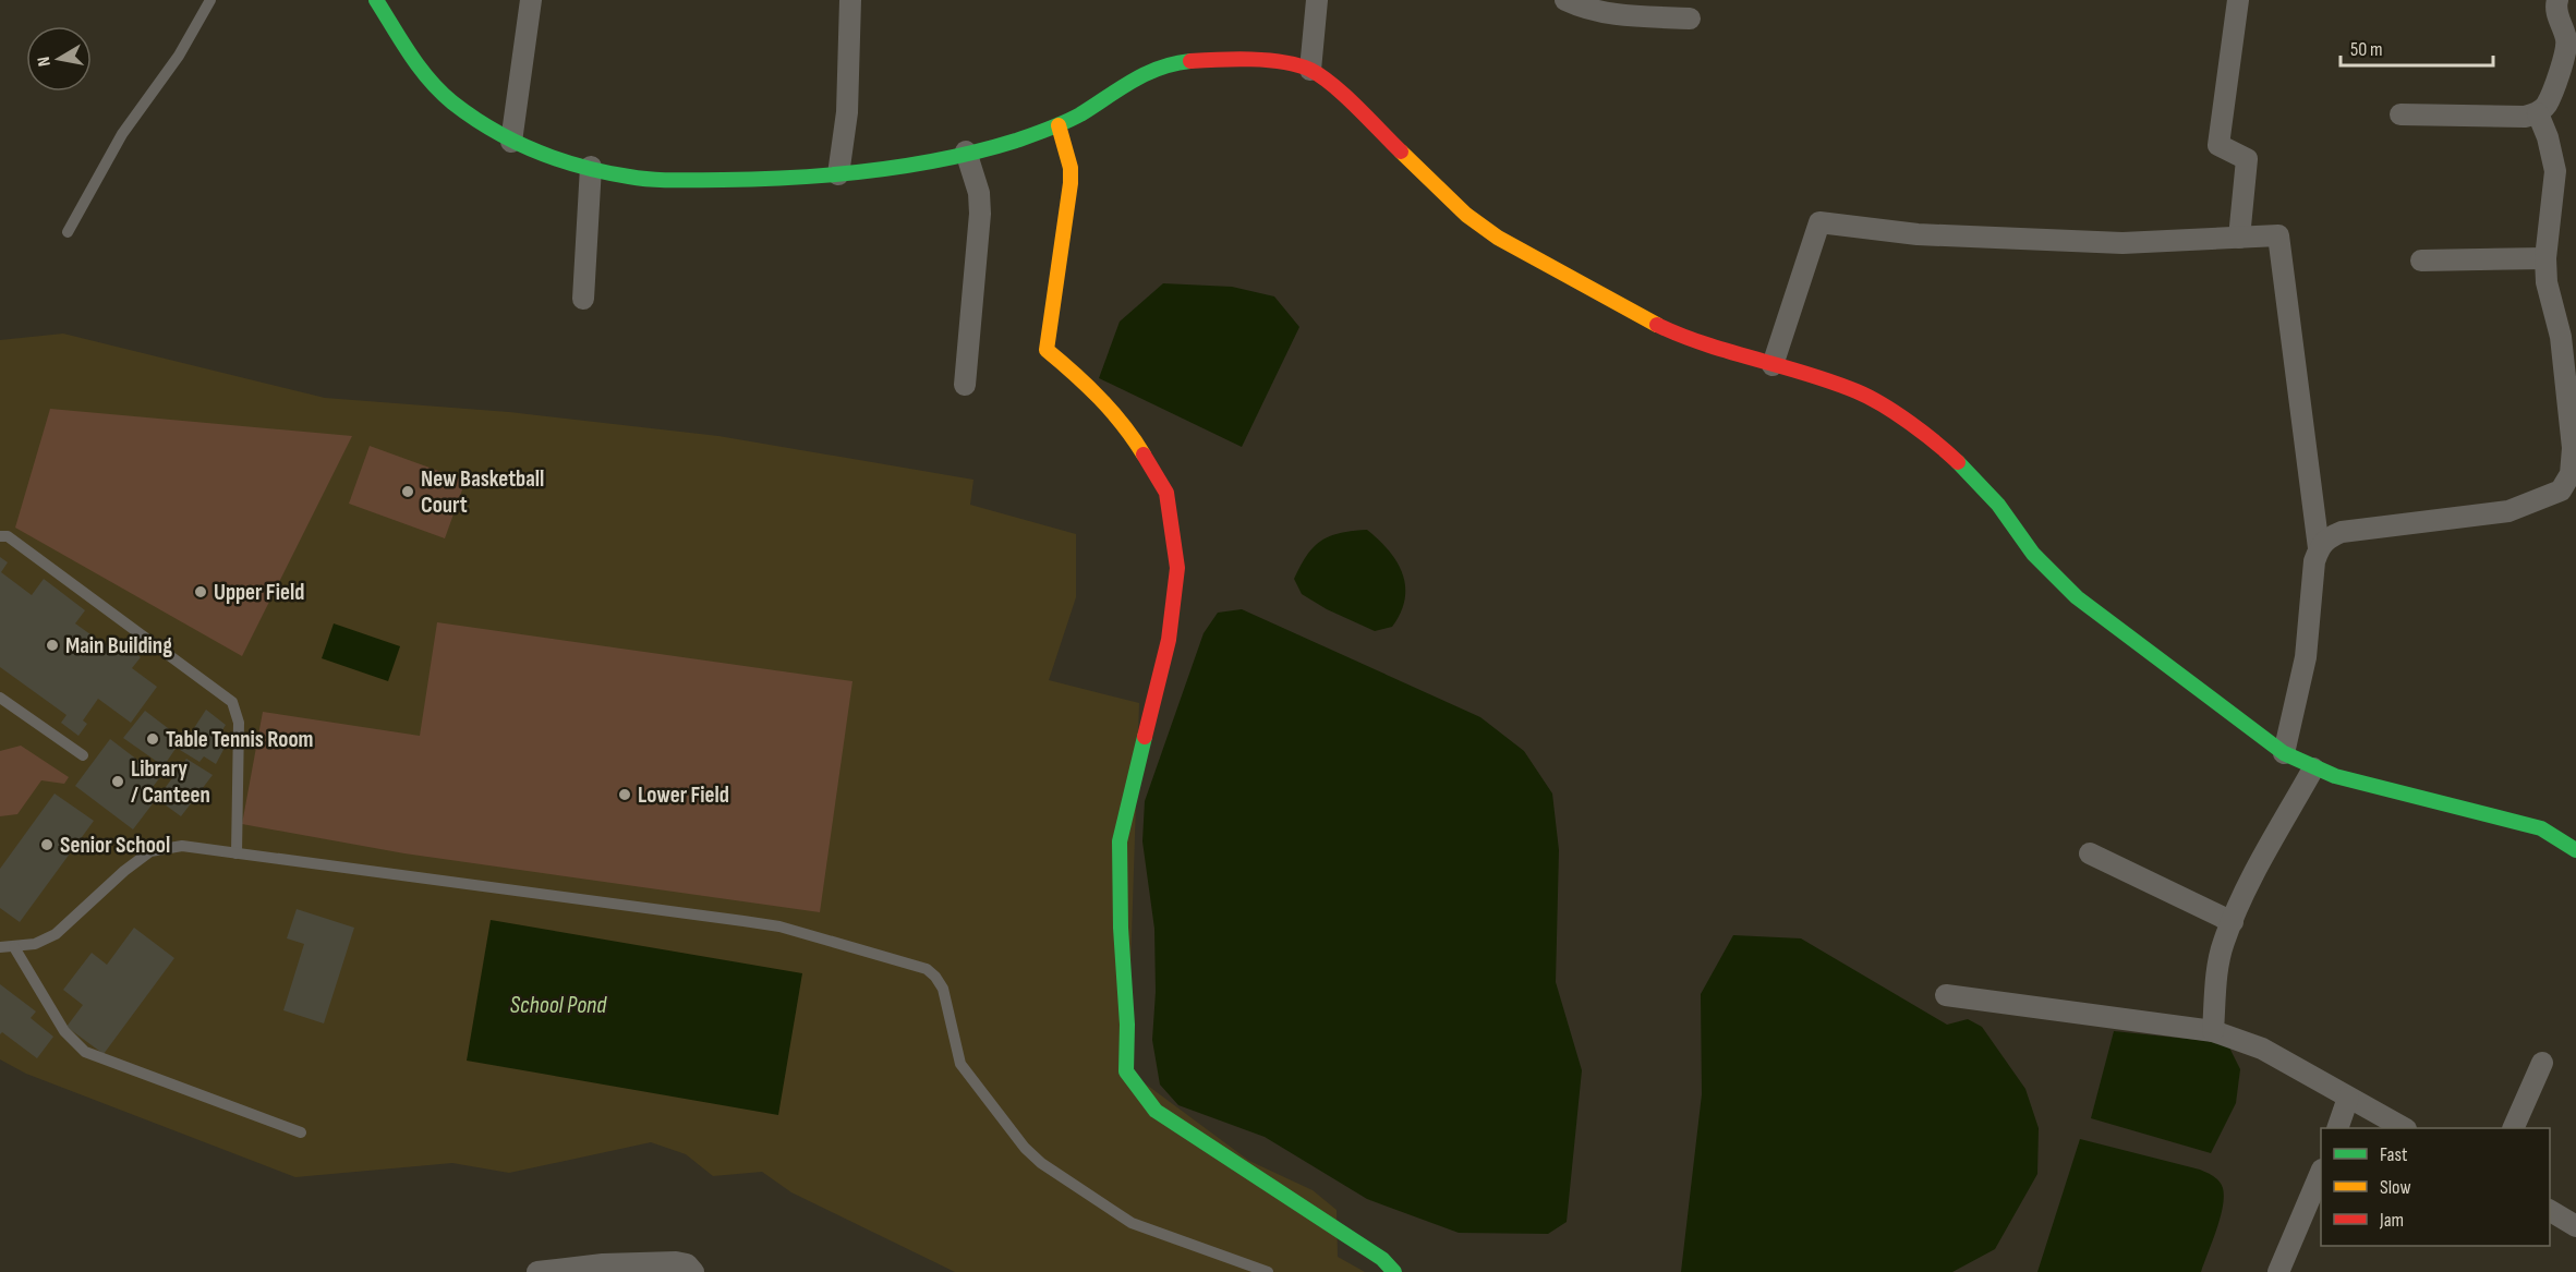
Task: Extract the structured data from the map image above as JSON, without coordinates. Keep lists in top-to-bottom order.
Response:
{
  "water": ["School Pond"],
  "places": [
    "New Basketball Court",
    "Upper Field",
    "Main Building",
    "Table Tennis Room",
    "Library / Canteen",
    "Lower Field",
    "Senior School"
  ],
  "legend": ["Fast", "Slow", "Jam"],
  "scale_bar": "50 m",
  "north": "left"
}
